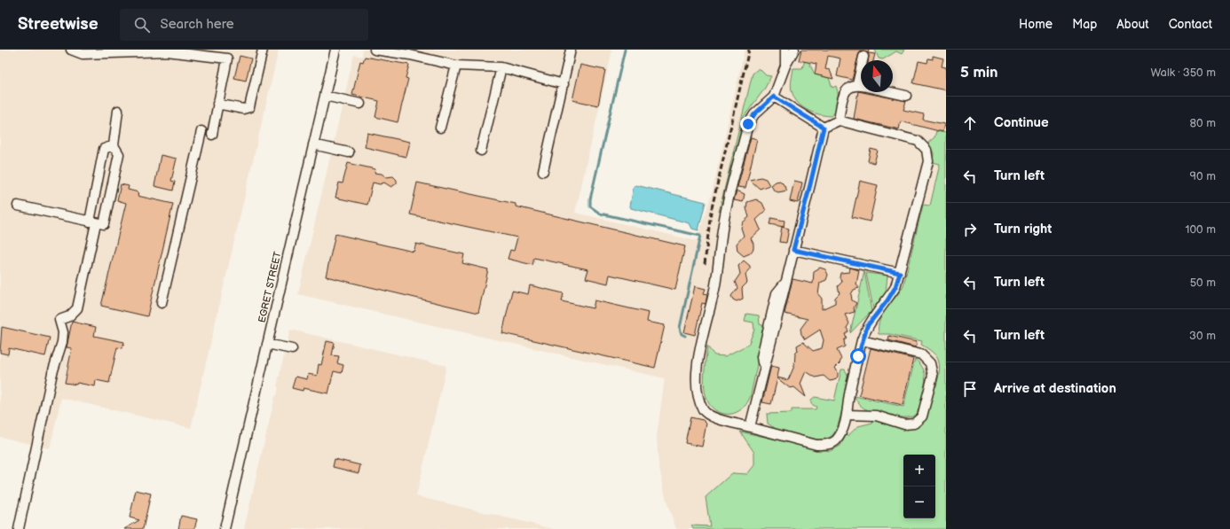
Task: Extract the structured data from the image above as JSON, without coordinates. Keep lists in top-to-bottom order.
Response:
{
  "streets": {
    "street": ["EGRET STREET"]
  },
  "north": "top",
  "page": {
    "header": "Streetwise",
    "search": "Search here",
    "nav": [
      "Home",
      "Map",
      "About",
      "Contact"
    ],
    "heading": ["5 min", "Walk · 350 m"],
    "list": [
      ["Continue", "80 m"],
      ["Turn left", "90 m"],
      ["Turn right", "100 m"],
      ["Turn left", "50 m"],
      ["Turn left", "30 m"],
      "Arrive at destination"
    ],
    "map_buttons": ["+", "−"]
  }
}
